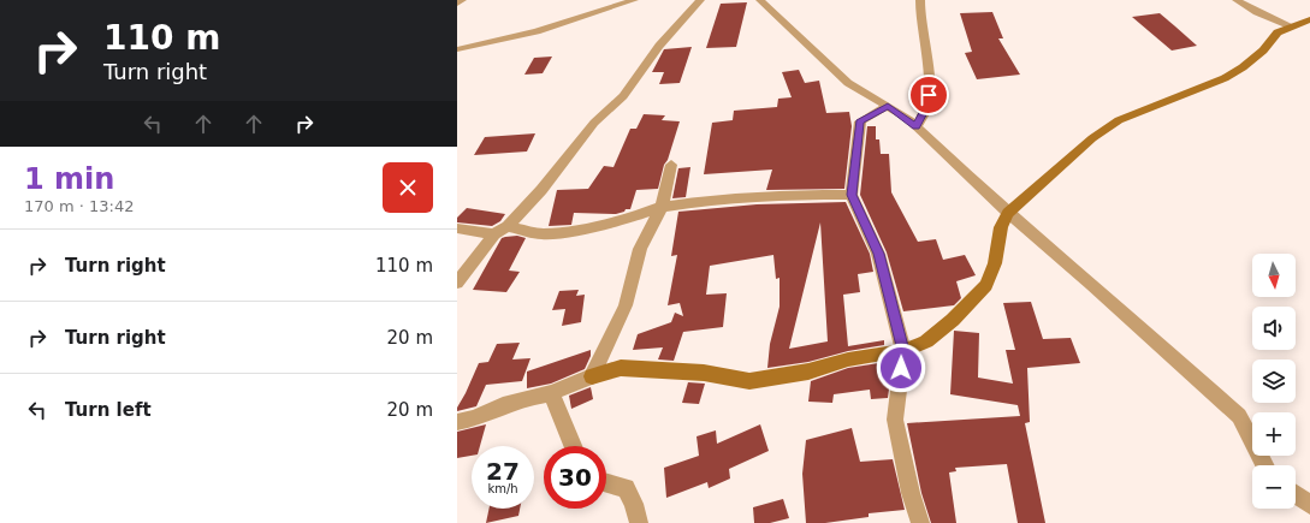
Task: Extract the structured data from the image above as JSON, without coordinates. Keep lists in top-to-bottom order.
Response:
{
  "north": "bottom",
  "page": {
    "turn": ["110 m", "Turn right"],
    "heading": ["1 min", "170 m · 13:42"],
    "list": [
      {
        "name": "Turn right",
        "value": "110 m"
      },
      {
        "name": "Turn right",
        "value": "20 m"
      },
      {
        "name": "Turn left",
        "value": "20 m"
      }
    ],
    "map_buttons": ["+", "−"],
    "speed": "27 km/h",
    "limit": "30"
  }
}
